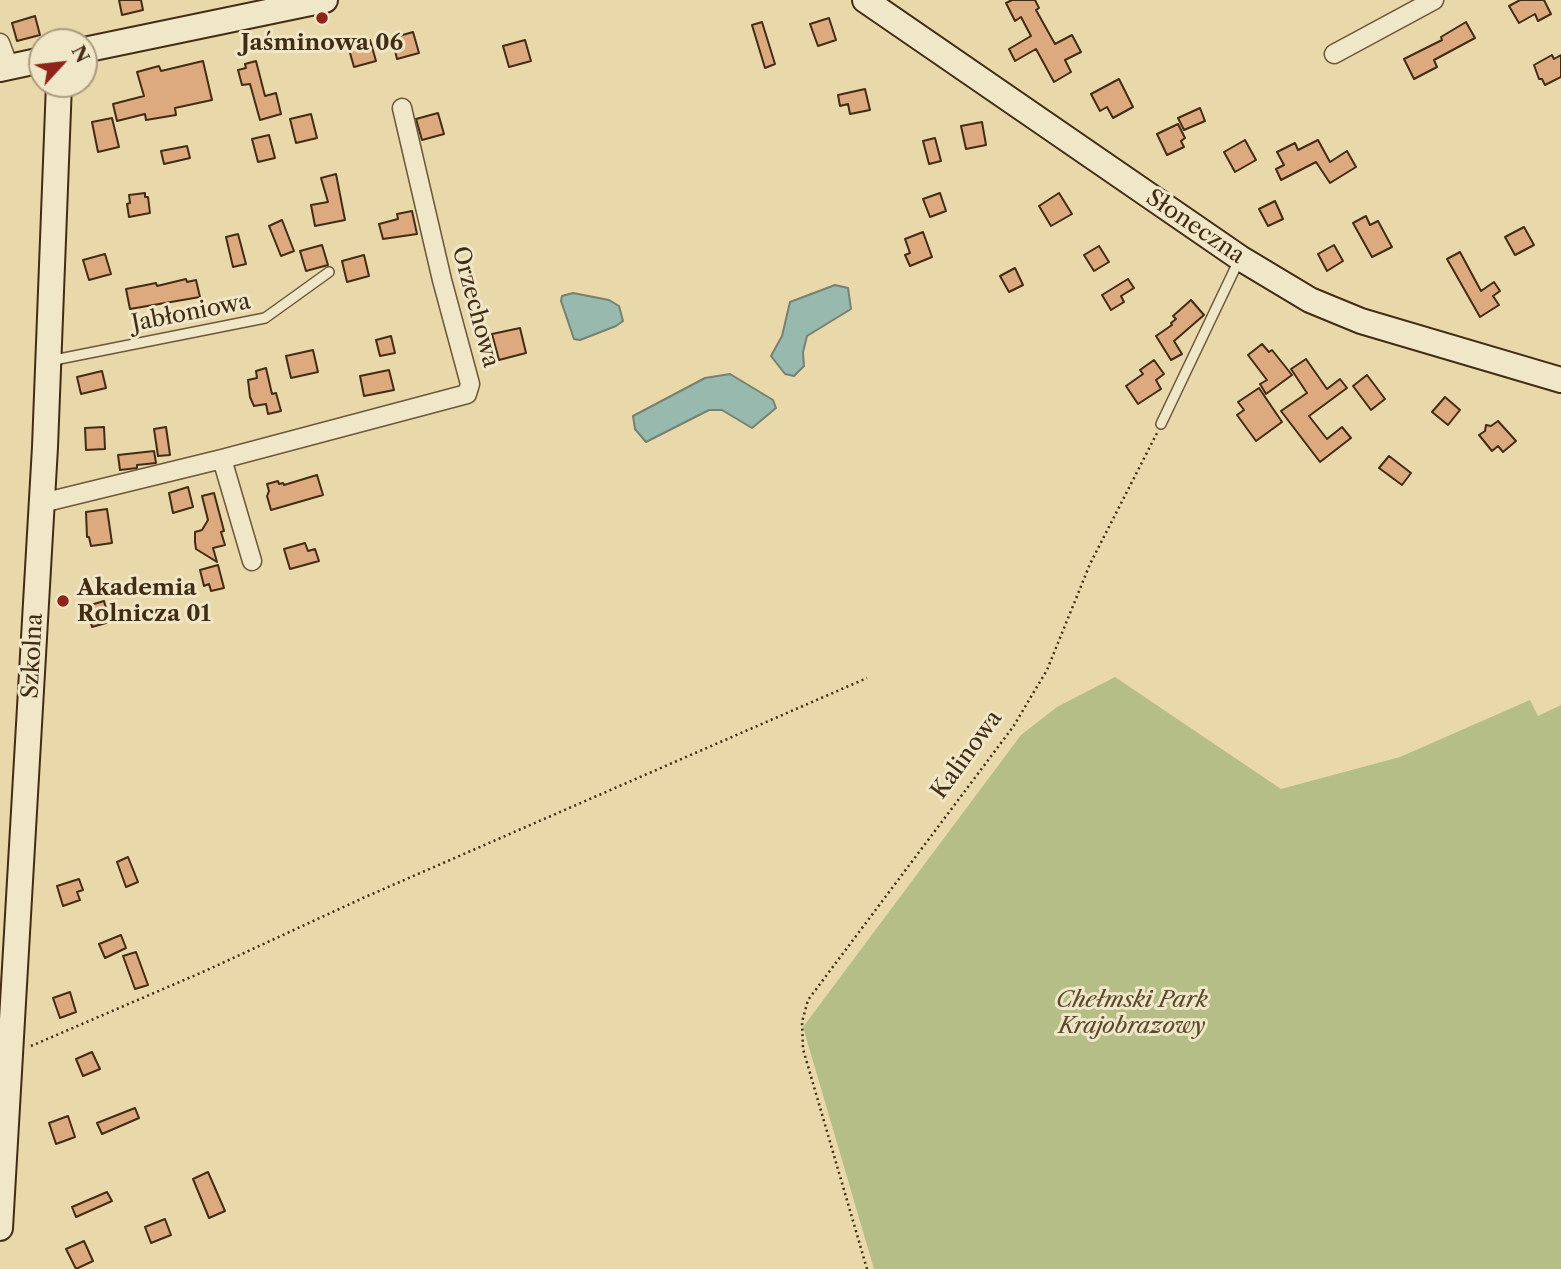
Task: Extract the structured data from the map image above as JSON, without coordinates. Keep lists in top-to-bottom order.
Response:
{
  "streets": {
    "street": ["Słoneczna", "Orzechowa", "Szkolna"],
    "lane": ["Jabłoniowa"],
    "path": ["Kalinowa"]
  },
  "crossings": [
    ["Orzechowa", "Szkolna"],
    ["Jabłoniowa", "Szkolna"]
  ],
  "parks": ["Chełmski Park Krajobrazowy"],
  "places": ["Jaśminowa 06", "Akademia Rolnicza 01"],
  "north": "top right"
}
